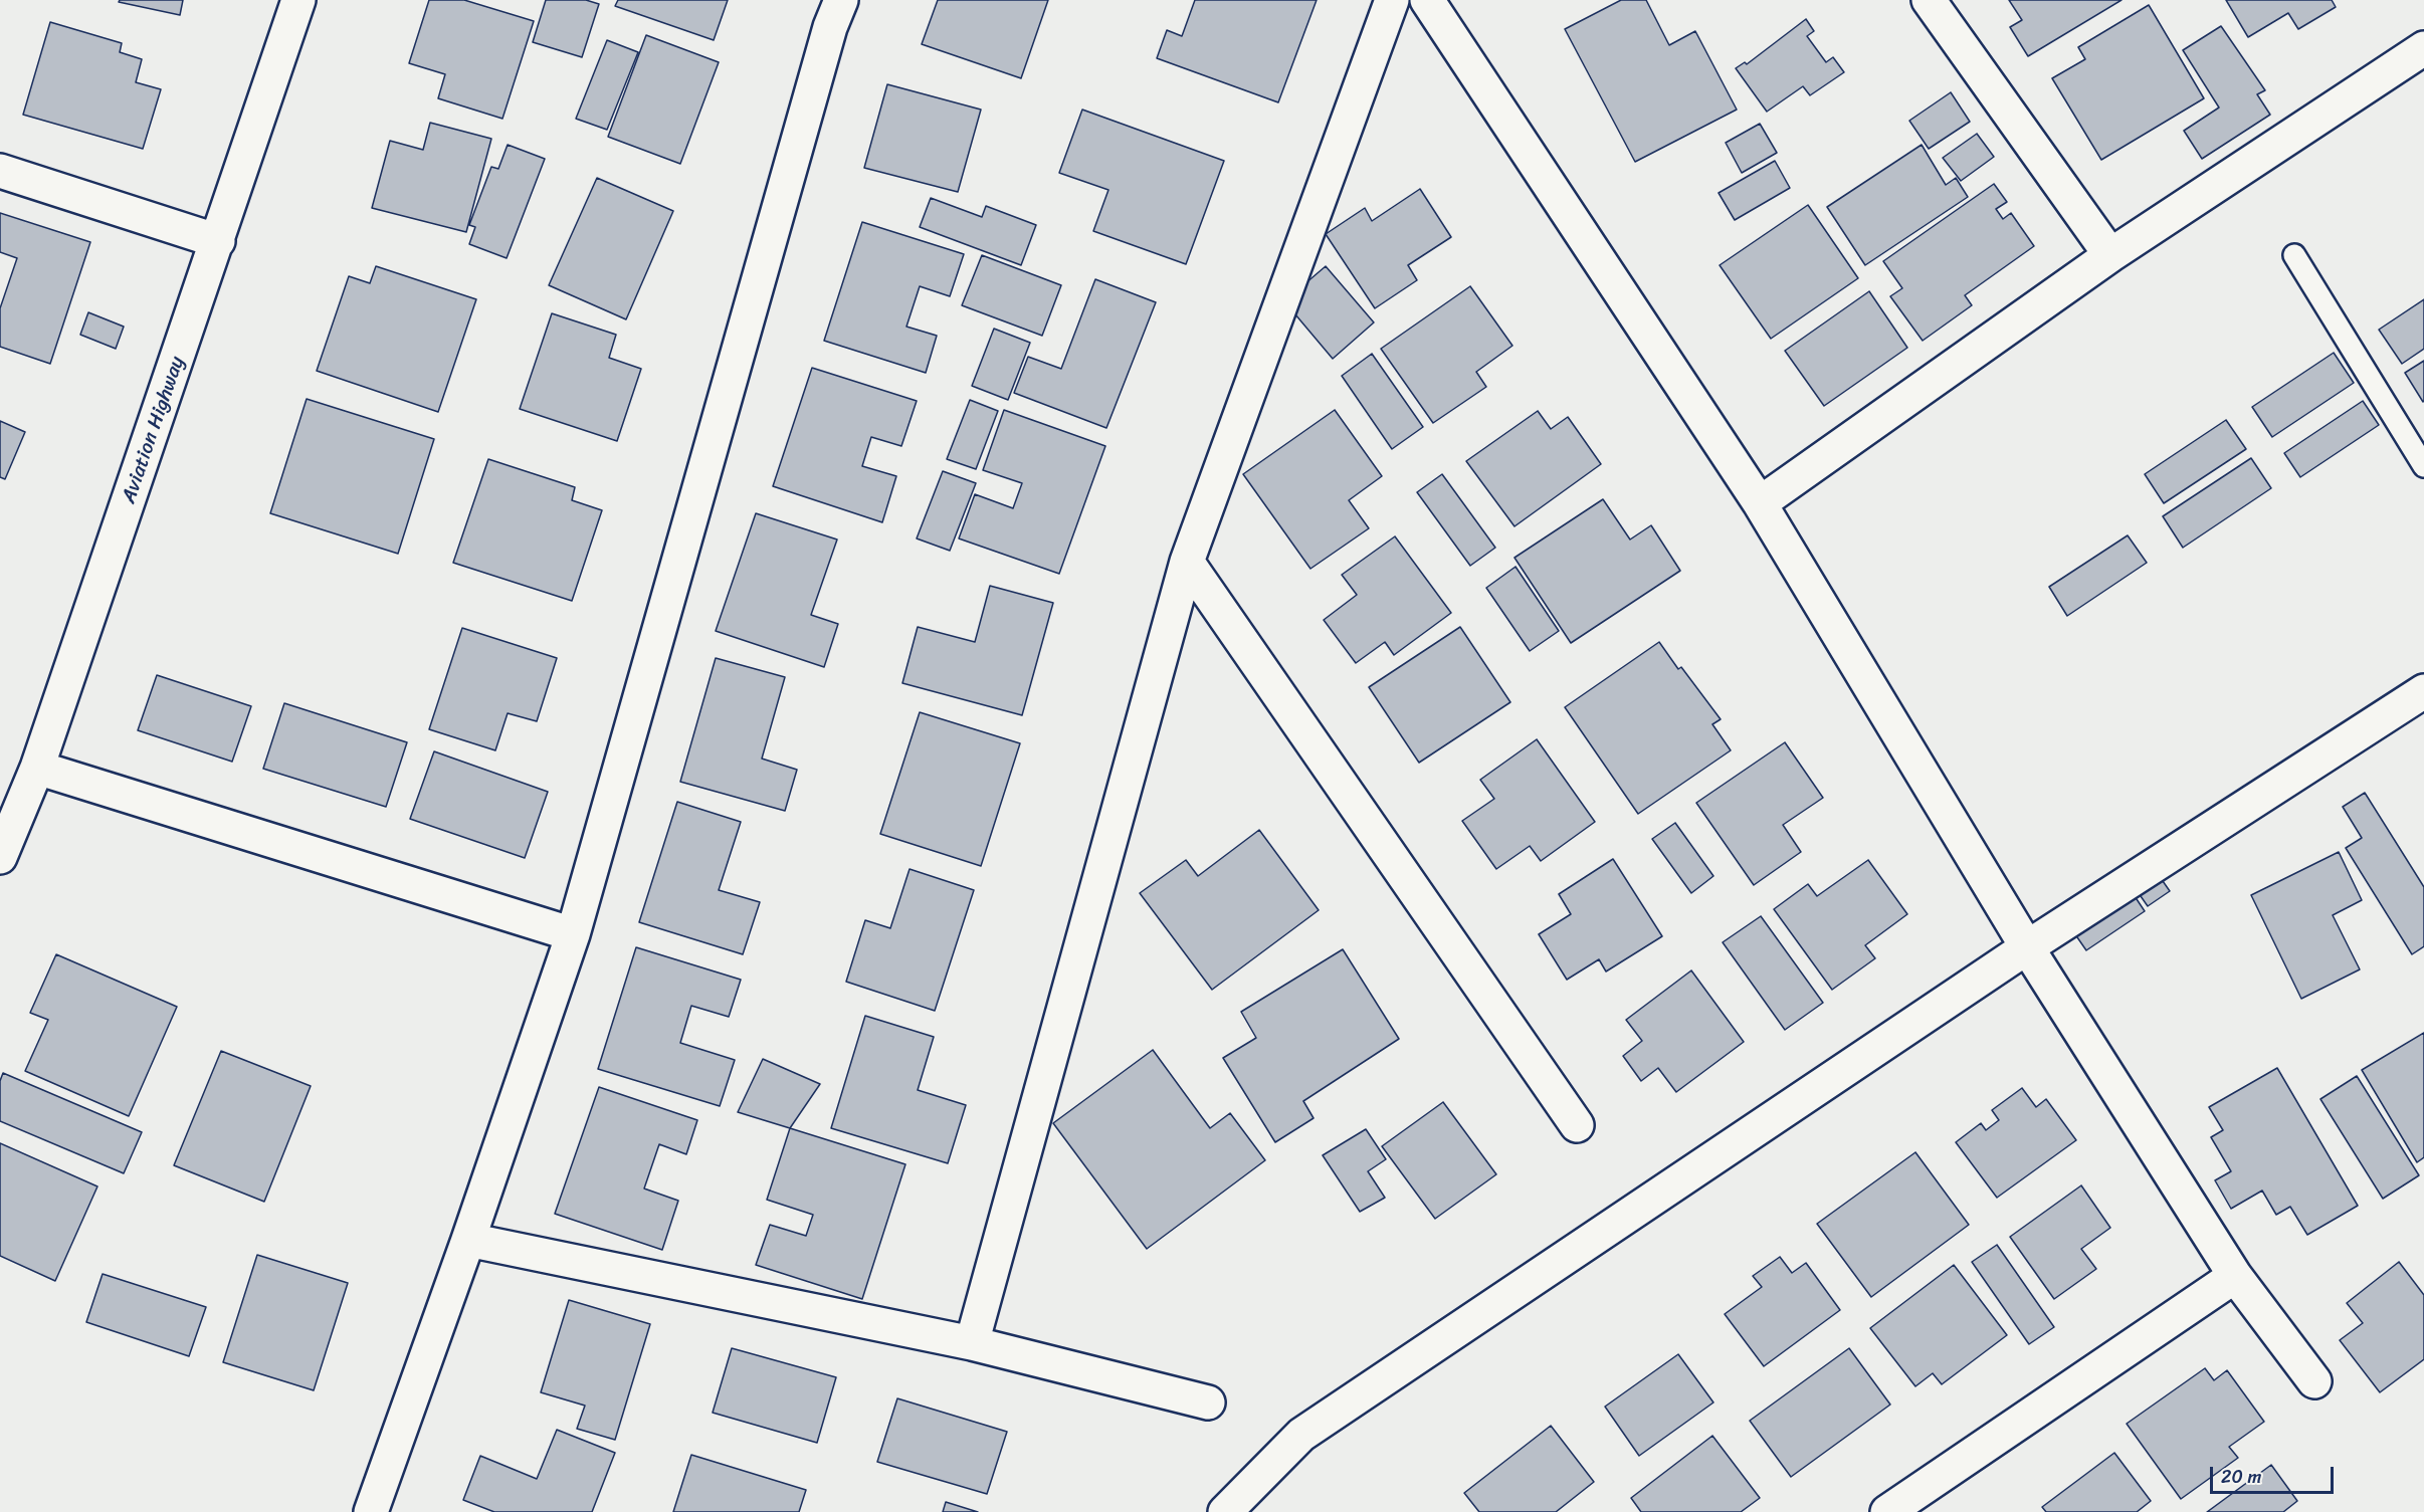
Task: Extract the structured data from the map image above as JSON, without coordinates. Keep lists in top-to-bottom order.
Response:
{
  "streets": {
    "street": ["Aviation Highway"]
  },
  "scale_bar": "20 m"
}
